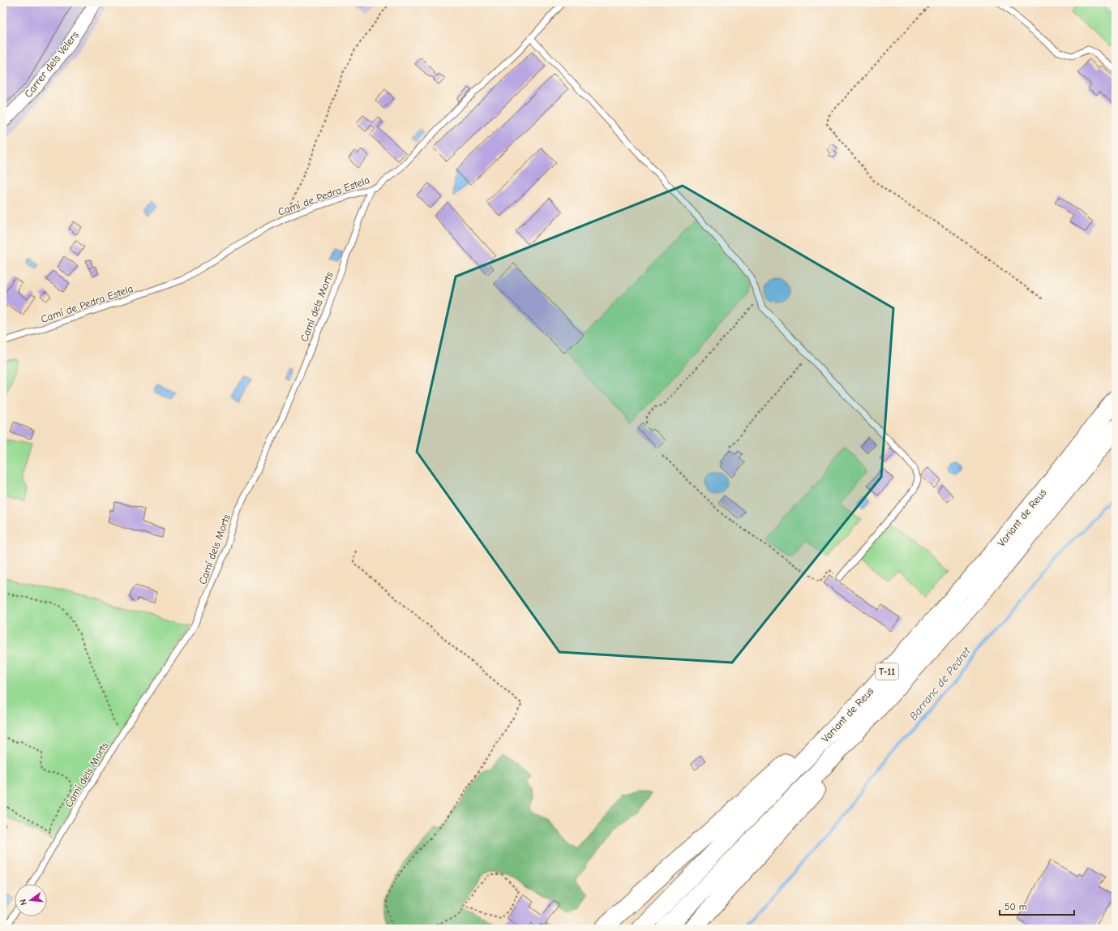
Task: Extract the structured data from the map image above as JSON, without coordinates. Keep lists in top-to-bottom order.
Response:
{
  "streets": {
    "highway": ["Variant de Reus", "T-11"],
    "street": ["Carrer dels Velers"],
    "lane": ["Camí de Pedra Estela", "Camí dels Morts"]
  },
  "crossings": [
    ["Camí de Pedra Estela", "Camí dels Morts"]
  ],
  "water": ["Barranc de Pedret"],
  "scale_bar": "50 m",
  "north": "left"
}
